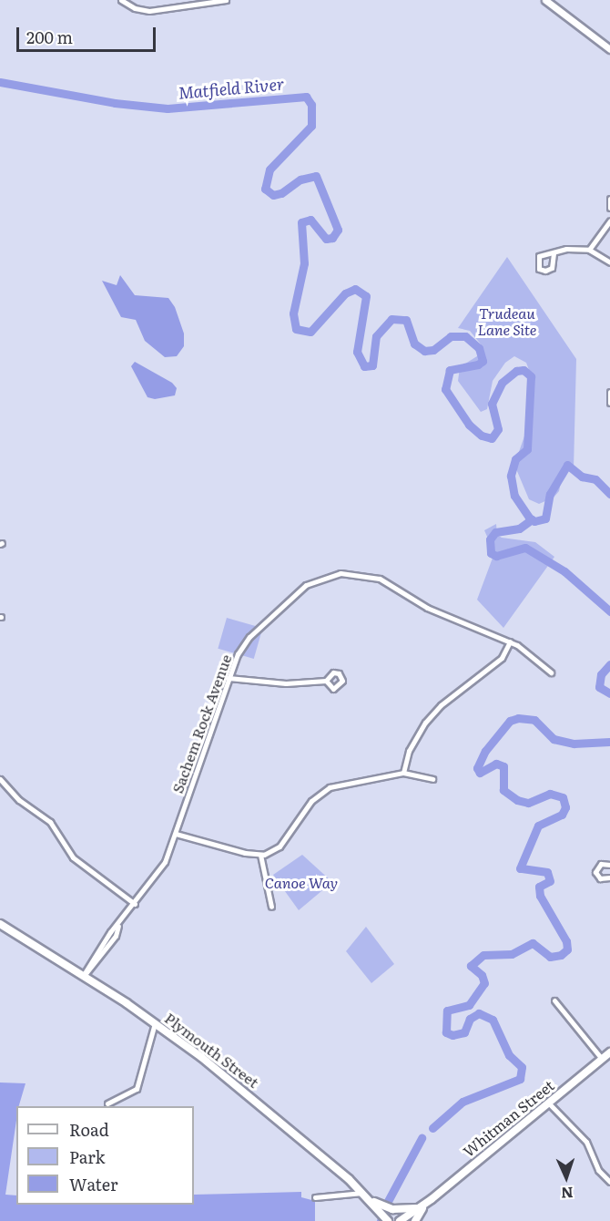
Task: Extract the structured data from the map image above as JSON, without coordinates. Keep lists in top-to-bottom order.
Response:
{
  "streets": {
    "main road": ["Plymouth Street", "Whitman Street"],
    "street": ["Sachem Rock Avenue"]
  },
  "crossings": [
    ["Sachem Rock Avenue", "Plymouth Street"]
  ],
  "water": ["Matfield River"],
  "parks": ["Trudeau Lane Site", "Canoe Way"],
  "legend": ["Road", "Park", "Water"],
  "scale_bar": "200 m",
  "north": "bottom"
}
